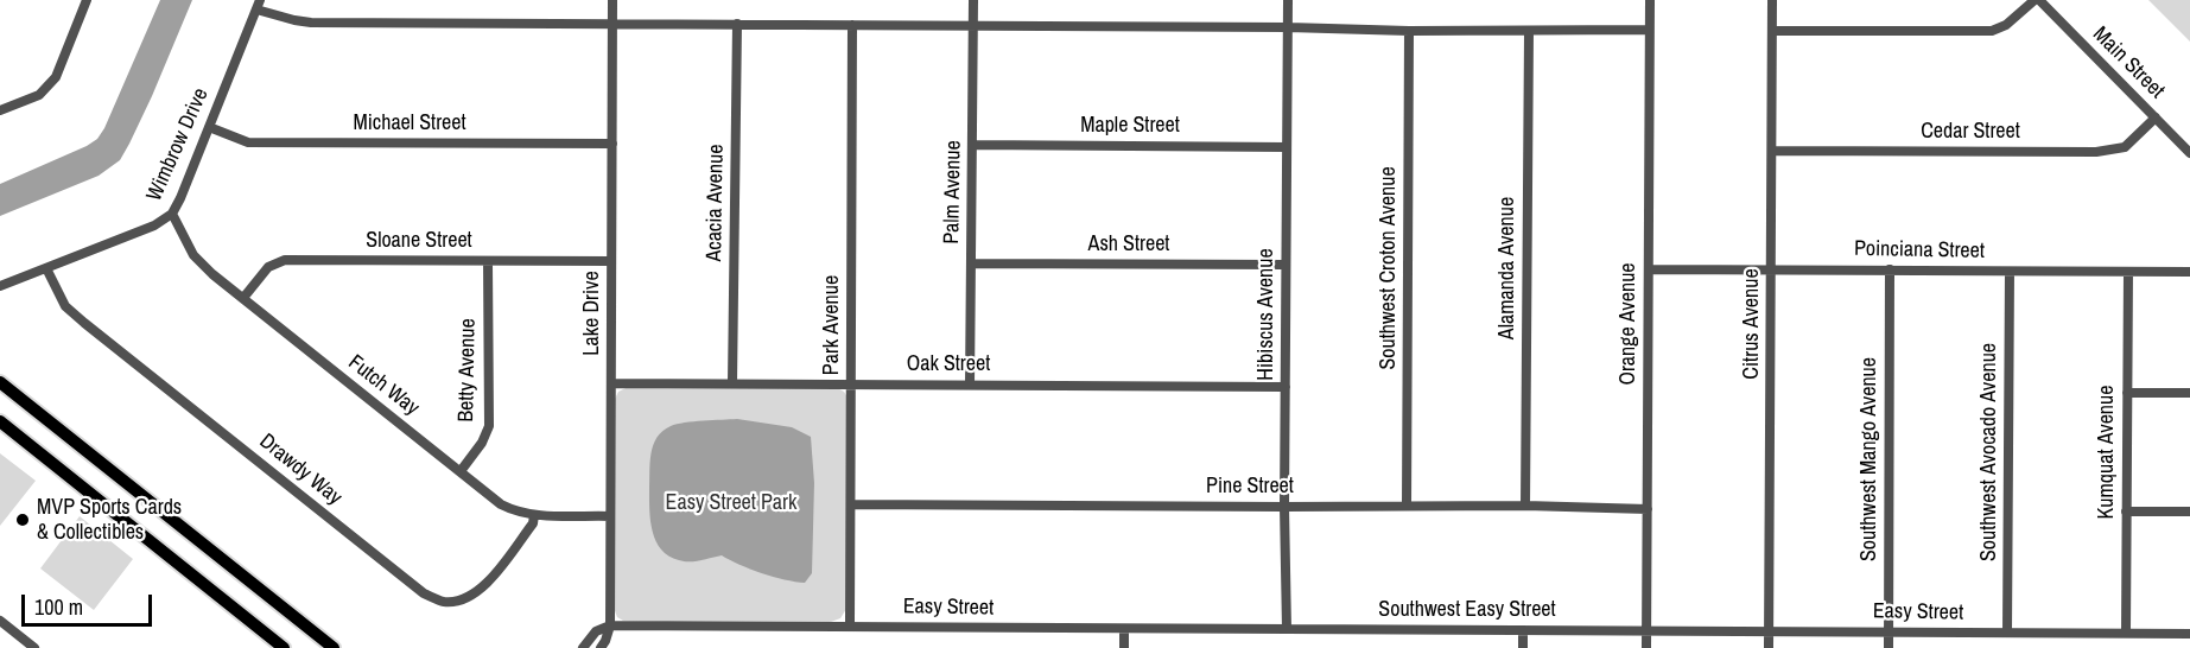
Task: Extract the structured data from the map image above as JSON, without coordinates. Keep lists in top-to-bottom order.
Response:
{
  "streets": {
    "street": [
      "Main Street",
      "Michael Street",
      "Maple Street",
      "Cedar Street",
      "Wimbrow Drive",
      "Palm Avenue",
      "Acacia Avenue",
      "Sloane Street",
      "Ash Street",
      "Poinciana Street",
      "Southwest Croton Avenue",
      "Alamanda Avenue",
      "Lake Drive",
      "Hibiscus Avenue",
      "Orange Avenue",
      "Citrus Avenue",
      "Park Avenue",
      "Oak Street",
      "Betty Avenue",
      "Futch Way",
      "Southwest Avocado Avenue",
      "Kumquat Avenue",
      "Southwest Mango Avenue",
      "Drawdy Way",
      "Pine Street",
      "Easy Street",
      "Southwest Easy Street"
    ]
  },
  "crossings": [
    ["Main Street", "Cedar Street"],
    ["Michael Street", "Wimbrow Drive"],
    ["Michael Street", "Lake Drive"],
    ["Maple Street", "Palm Avenue"],
    ["Maple Street", "Hibiscus Avenue"],
    ["Cedar Street", "Citrus Avenue"],
    ["Wimbrow Drive", "Futch Way"],
    ["Wimbrow Drive", "Drawdy Way"],
    ["Palm Avenue", "Ash Street"],
    ["Palm Avenue", "Oak Street"],
    ["Acacia Avenue", "Oak Street"],
    ["Sloane Street", "Lake Drive"],
    ["Sloane Street", "Betty Avenue"],
    ["Sloane Street", "Futch Way"],
    ["Ash Street", "Hibiscus Avenue"],
    ["Poinciana Street", "Orange Avenue"],
    ["Poinciana Street", "Citrus Avenue"],
    ["Poinciana Street", "Southwest Avocado Avenue"],
    ["Poinciana Street", "Kumquat Avenue"],
    ["Poinciana Street", "Southwest Mango Avenue"],
    ["Southwest Croton Avenue", "Pine Street"],
    ["Alamanda Avenue", "Pine Street"],
    ["Lake Drive", "Oak Street"],
    ["Lake Drive", "Futch Way"],
    ["Lake Drive", "Easy Street"],
    ["Hibiscus Avenue", "Oak Street"],
    ["Hibiscus Avenue", "Pine Street"],
    ["Hibiscus Avenue", "Easy Street"],
    ["Hibiscus Avenue", "Southwest Easy Street"],
    ["Orange Avenue", "Pine Street"],
    ["Orange Avenue", "Easy Street"],
    ["Orange Avenue", "Southwest Easy Street"],
    ["Citrus Avenue", "Easy Street"],
    ["Park Avenue", "Oak Street"],
    ["Park Avenue", "Pine Street"],
    ["Park Avenue", "Easy Street"],
    ["Betty Avenue", "Futch Way"],
    ["Futch Way", "Drawdy Way"],
    ["Southwest Avocado Avenue", "Easy Street"],
    ["Kumquat Avenue", "Easy Street"],
    ["Southwest Mango Avenue", "Easy Street"],
    ["Easy Street", "Southwest Easy Street"]
  ],
  "parks": ["Easy Street Park"],
  "places": ["MVP Sports Cards & Collectibles"],
  "scale_bar": "100 m"
}
